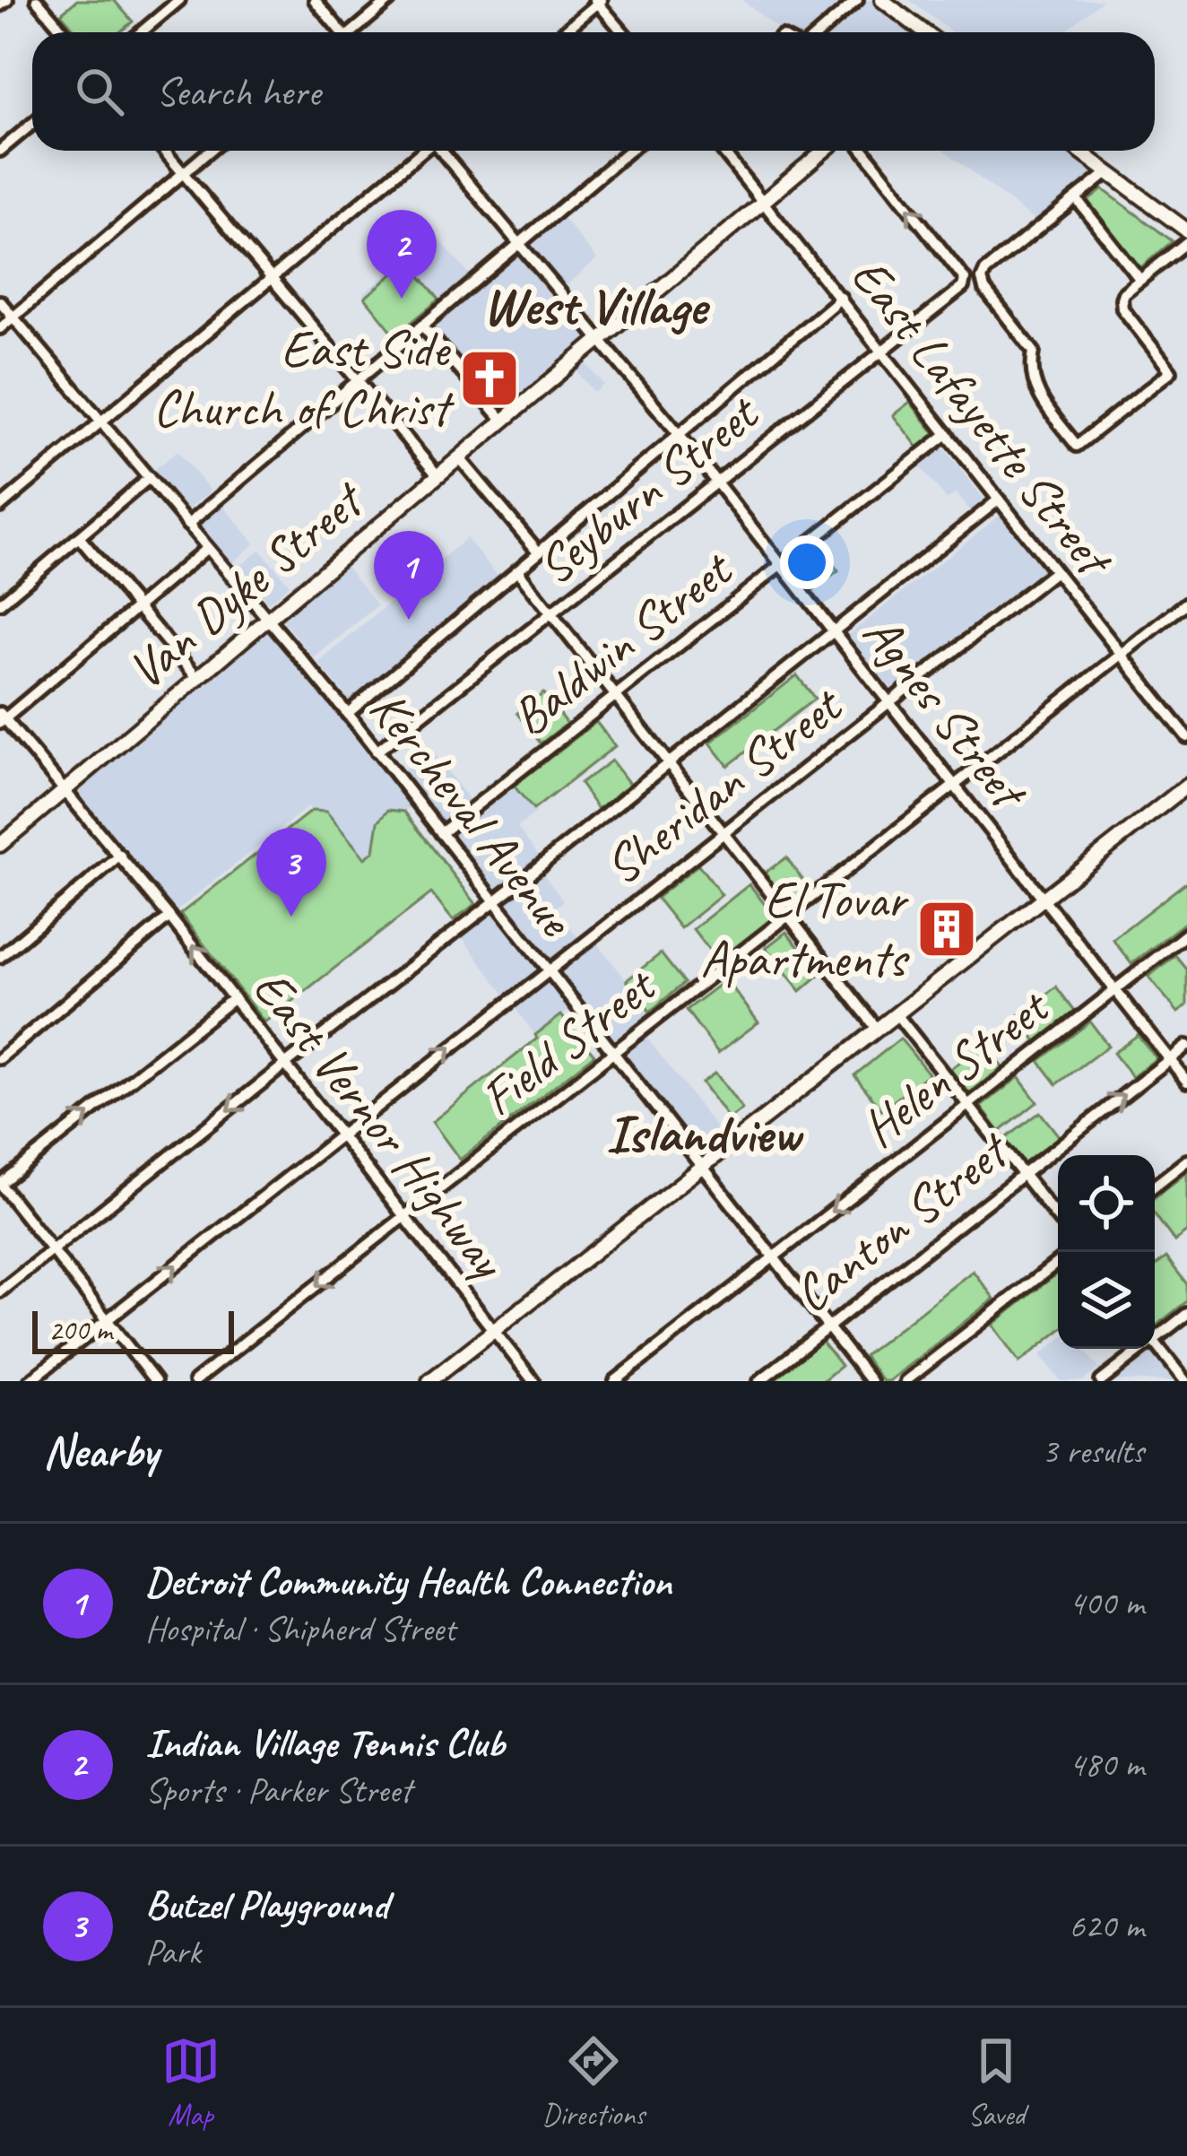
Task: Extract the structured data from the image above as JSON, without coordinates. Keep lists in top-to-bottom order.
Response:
{
  "streets": {
    "main road": ["Van Dyke Street"],
    "street": [
      "East Lafayette Street",
      "Seyburn Street",
      "Baldwin Street",
      "Agnes Street",
      "Sheridan Street",
      "Kercheval Avenue",
      "Field Street",
      "Helen Street",
      "East Vernor Highway",
      "Canton Street"
    ]
  },
  "crossings": [
    ["East Lafayette Street", "Seyburn Street"],
    ["East Lafayette Street", "Van Dyke Street"],
    ["East Lafayette Street", "Baldwin Street"],
    ["East Lafayette Street", "Sheridan Street"],
    ["East Lafayette Street", "Field Street"],
    ["Seyburn Street", "Agnes Street"],
    ["Seyburn Street", "Kercheval Avenue"],
    ["Van Dyke Street", "Agnes Street"],
    ["Van Dyke Street", "Kercheval Avenue"],
    ["Van Dyke Street", "East Vernor Highway"],
    ["Baldwin Street", "Agnes Street"],
    ["Baldwin Street", "Kercheval Avenue"],
    ["Agnes Street", "Sheridan Street"],
    ["Agnes Street", "Field Street"],
    ["Agnes Street", "Helen Street"],
    ["Agnes Street", "Canton Street"],
    ["Sheridan Street", "Kercheval Avenue"],
    ["Sheridan Street", "East Vernor Highway"],
    ["Kercheval Avenue", "Field Street"],
    ["Kercheval Avenue", "Helen Street"],
    ["Kercheval Avenue", "Canton Street"],
    ["Field Street", "East Vernor Highway"]
  ],
  "one_way": ["Sheridan Street"],
  "districts": ["West Village", "Islandview"],
  "places": {
    "church": ["East Side Church of Christ"],
    "building": ["El Tovar Apartments"]
  },
  "scale_bar": "200 m",
  "page": {
    "search": "Search here",
    "pins": ["2", "1", "3"],
    "scale": "200 m",
    "heading": ["Nearby", "3 results"],
    "list": [
      {
        "mark": "1",
        "name": "Detroit Community Health Connection",
        "note": "Hospital · Shipherd Street",
        "value": "400 m"
      },
      {
        "mark": "2",
        "name": "Indian Village Tennis Club",
        "note": "Sports · Parker Street",
        "value": "480 m"
      },
      {
        "mark": "3",
        "name": "Butzel Playground",
        "note": "Park",
        "value": "620 m"
      }
    ],
    "nav": ["Map", "Directions", "Saved"]
  }
}
